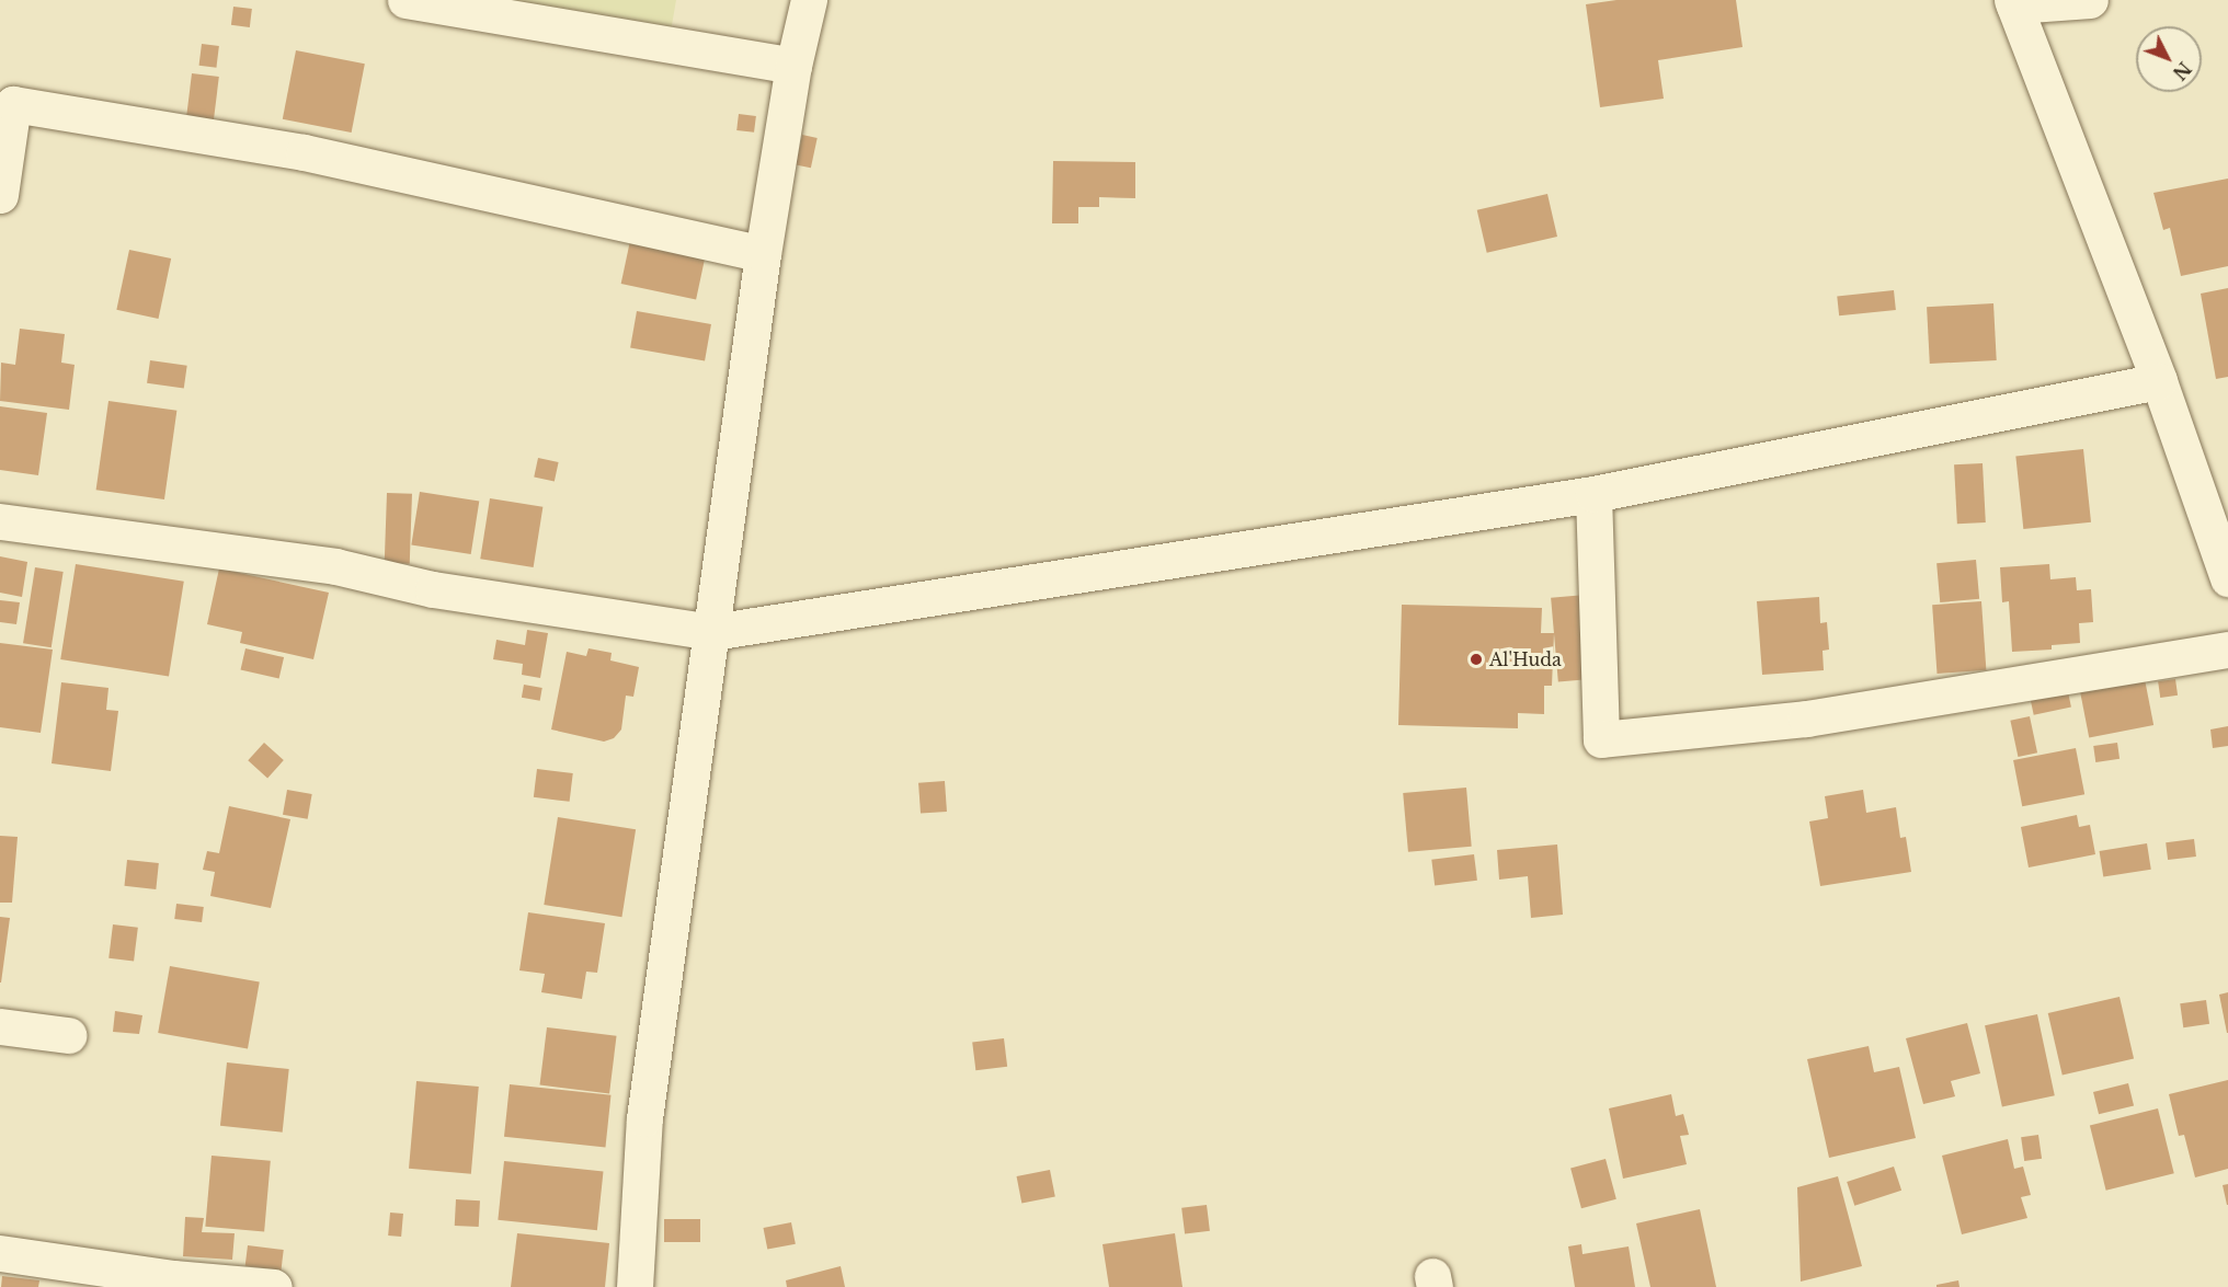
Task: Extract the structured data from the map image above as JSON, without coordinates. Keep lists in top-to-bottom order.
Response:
{
  "places": ["Al'Huda"],
  "north": "bottom right"
}
